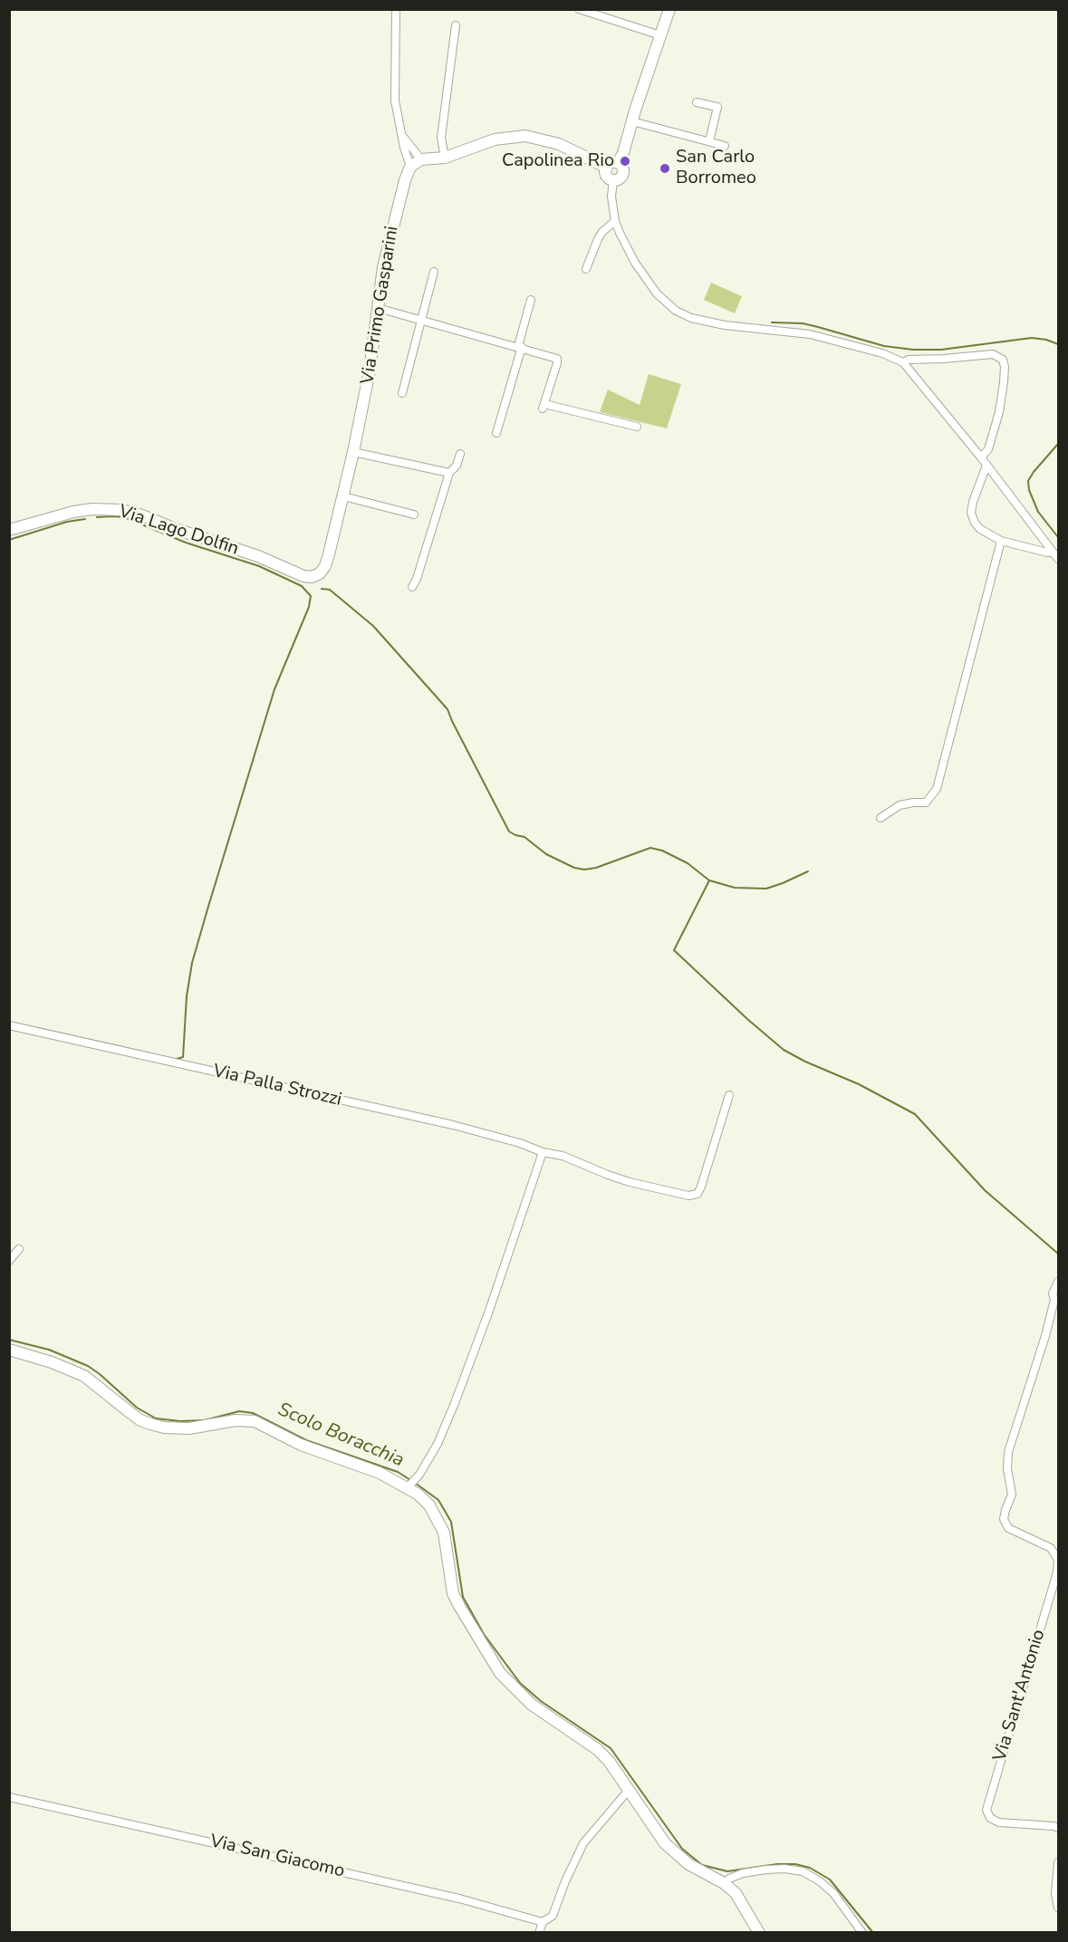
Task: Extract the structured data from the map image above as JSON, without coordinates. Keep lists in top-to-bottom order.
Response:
{
  "streets": {
    "street": [
      "Via Primo Gasparini",
      "Via Lago Dolfin",
      "Via Palla Strozzi",
      "Via Sant'Antonio",
      "Via San Giacomo"
    ]
  },
  "crossings": [
    ["Via Primo Gasparini", "Via Lago Dolfin"]
  ],
  "water": ["Scolo Boracchia"],
  "places": ["Capolinea Rio", "San Carlo Borromeo"]
}
